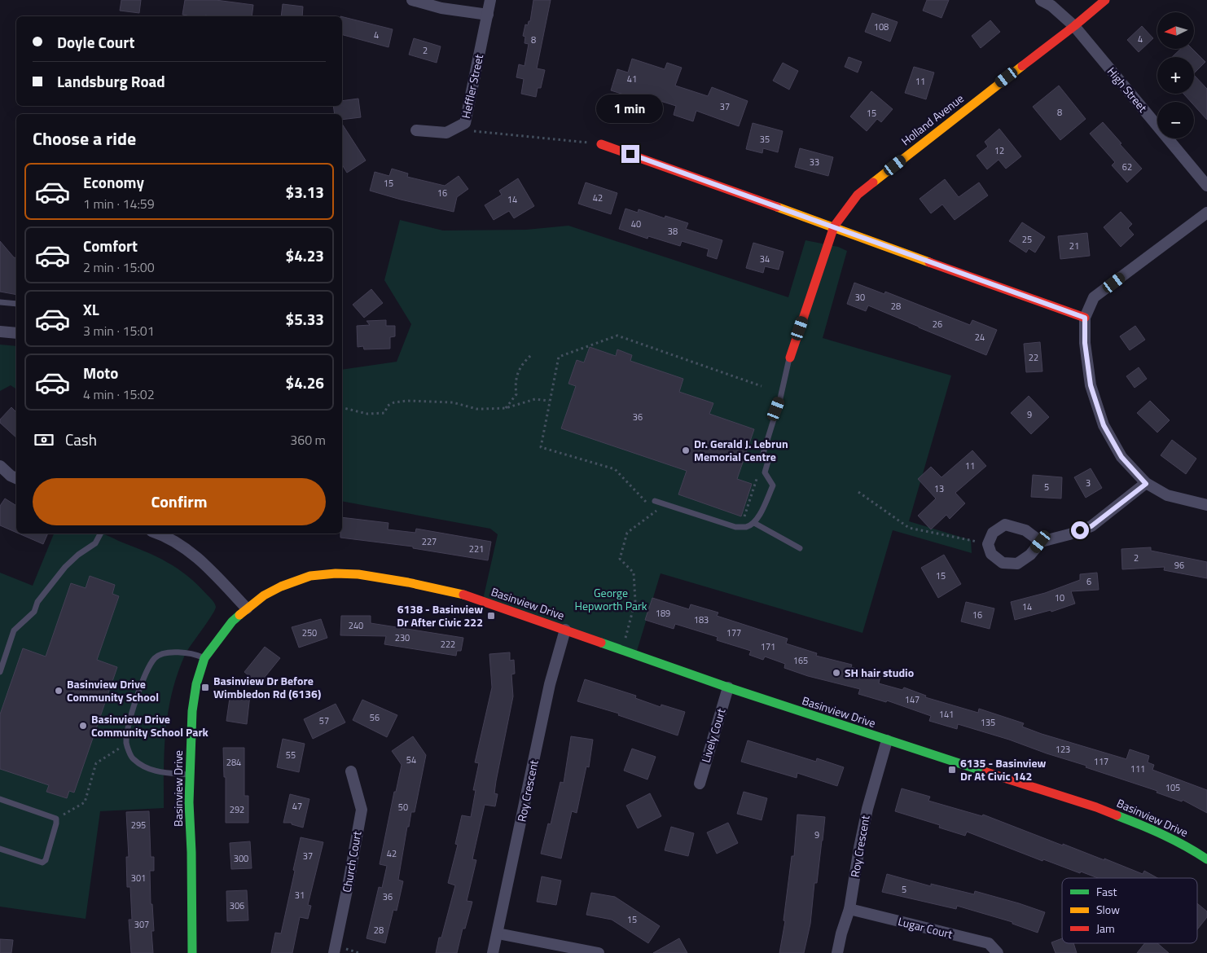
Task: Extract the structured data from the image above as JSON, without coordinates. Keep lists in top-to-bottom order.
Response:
{
  "streets": {
    "street": [
      "Heffler Street",
      "High Street",
      "Holland Avenue",
      "Basinview Drive",
      "Lively Court",
      "Roy Crescent",
      "Church Court",
      "Lugar Court"
    ]
  },
  "crossings": [
    ["High Street", "Holland Avenue"],
    ["Basinview Drive", "Lively Court"],
    ["Basinview Drive", "Roy Crescent"],
    ["Roy Crescent", "Lugar Court"]
  ],
  "parks": ["George Hepworth Park"],
  "places": {
    "other": [
      "Dr. Gerald J. Lebrun Memorial Centre",
      "SH hair studio",
      "Basinview Drive Community School",
      "Basinview Drive Community School Park"
    ],
    "transit": ["6138 - Basinview Dr After Civic 222", "Basinview Dr Before Wimbledon Rd (6136)", "6135 - Basinview Dr At Civic 142"]
  },
  "house_numbers": [
    "108",
    "4",
    "4",
    "8",
    "2",
    "41",
    "11",
    "37",
    "8",
    "15",
    "35",
    "12",
    "33",
    "62",
    "15",
    "16",
    "42",
    "14",
    "40",
    "38",
    "25",
    "21",
    "34",
    "30",
    "28",
    "26",
    "24",
    "22",
    "9",
    "36",
    "11",
    "3",
    "5",
    "13",
    "227",
    "221",
    "2",
    "96",
    "15",
    "6",
    "10",
    "14",
    "189",
    "16",
    "183",
    "240",
    "250",
    "177",
    "230",
    "222",
    "171",
    "165",
    "147",
    "141",
    "56",
    "57",
    "135",
    "123",
    "55",
    "54",
    "117",
    "284",
    "111",
    "105",
    "47",
    "50",
    "292",
    "295",
    "9",
    "42",
    "37",
    "300",
    "301",
    "5",
    "31",
    "36",
    "306",
    "15",
    "307",
    "28"
  ],
  "legend": ["Fast", "Slow", "Jam"],
  "north": "left",
  "page": {
    "map_buttons": ["+", "−"],
    "banner": ["Doyle Court", "Landsburg Road"],
    "bubble": "1 min",
    "heading": "Choose a ride",
    "list": [
      {
        "name": "Economy",
        "note": "1 min · 14:59",
        "value": "$3.13"
      },
      {
        "name": "Comfort",
        "note": "2 min · 15:00",
        "value": "$4.23"
      },
      {
        "name": "XL",
        "note": "3 min · 15:01",
        "value": "$5.33"
      },
      {
        "name": "Moto",
        "note": "4 min · 15:02",
        "value": "$4.26"
      }
    ],
    "pay": ["Cash", "360 m"],
    "buttons": "Confirm"
  }
}
